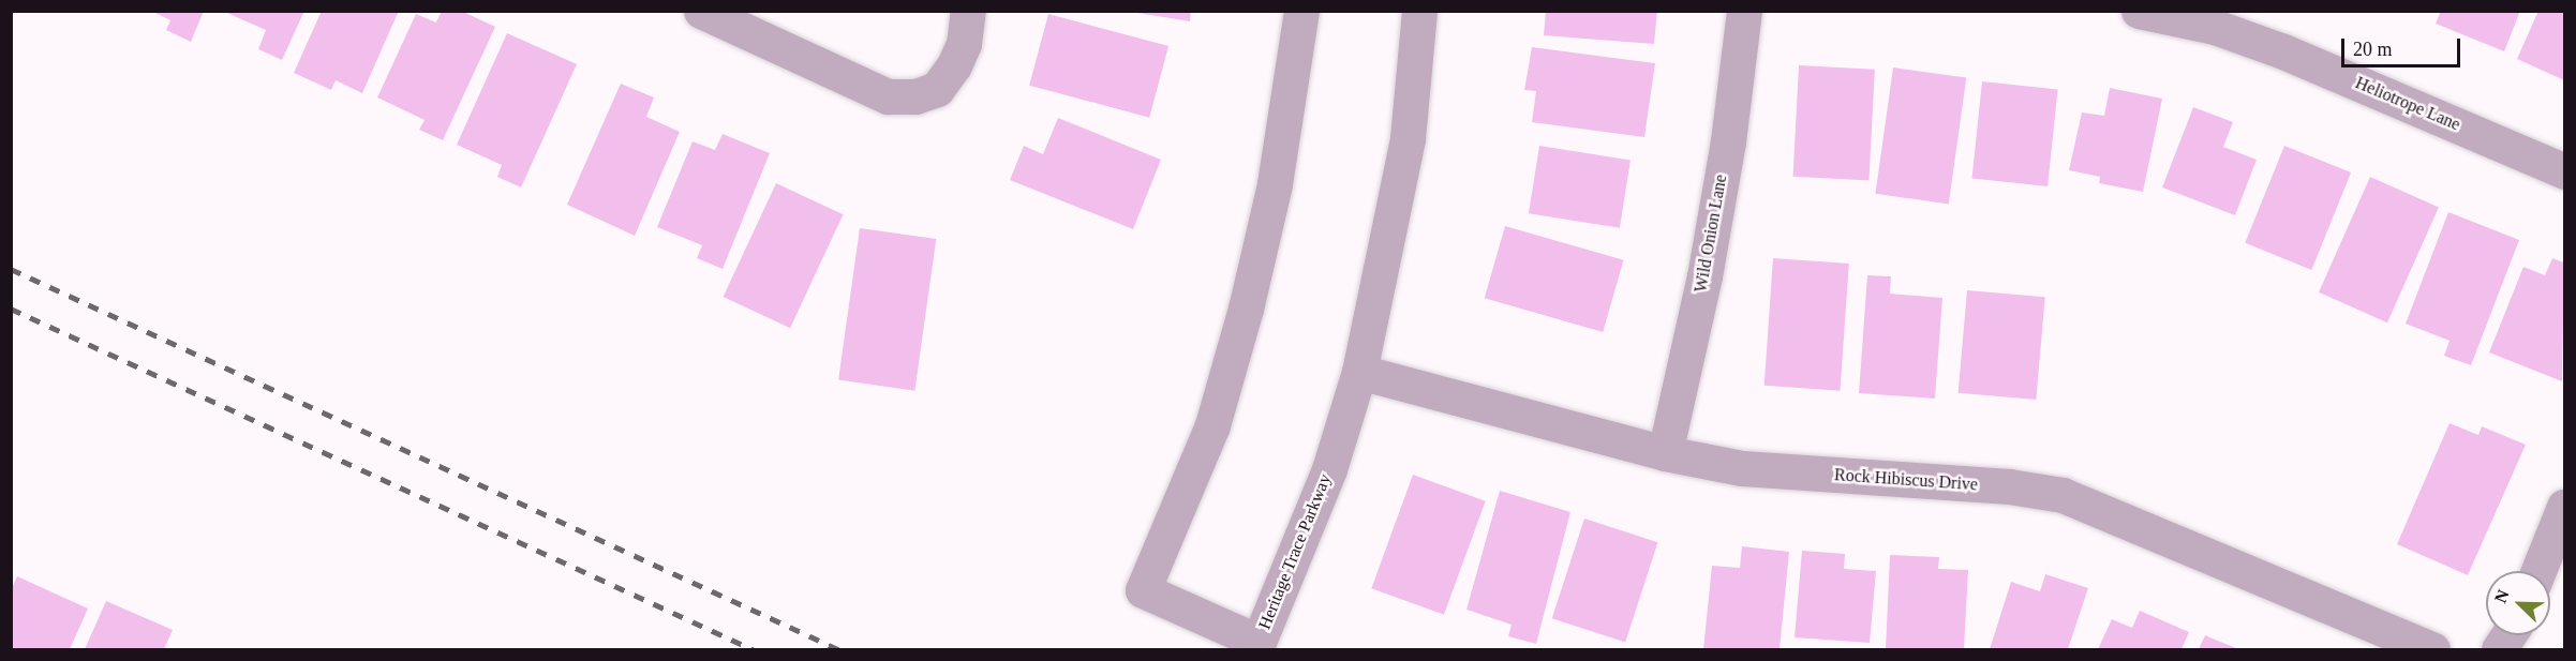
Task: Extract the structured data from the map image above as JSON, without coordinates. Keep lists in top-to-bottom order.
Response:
{
  "streets": {
    "street": [
      "Heliotrope Lane",
      "Wild Onion Lane",
      "Rock Hibiscus Drive",
      "Heritage Trace Parkway"
    ]
  },
  "crossings": [
    ["Wild Onion Lane", "Rock Hibiscus Drive"],
    ["Rock Hibiscus Drive", "Heritage Trace Parkway"]
  ],
  "scale_bar": "20 m",
  "north": "top left"
}
